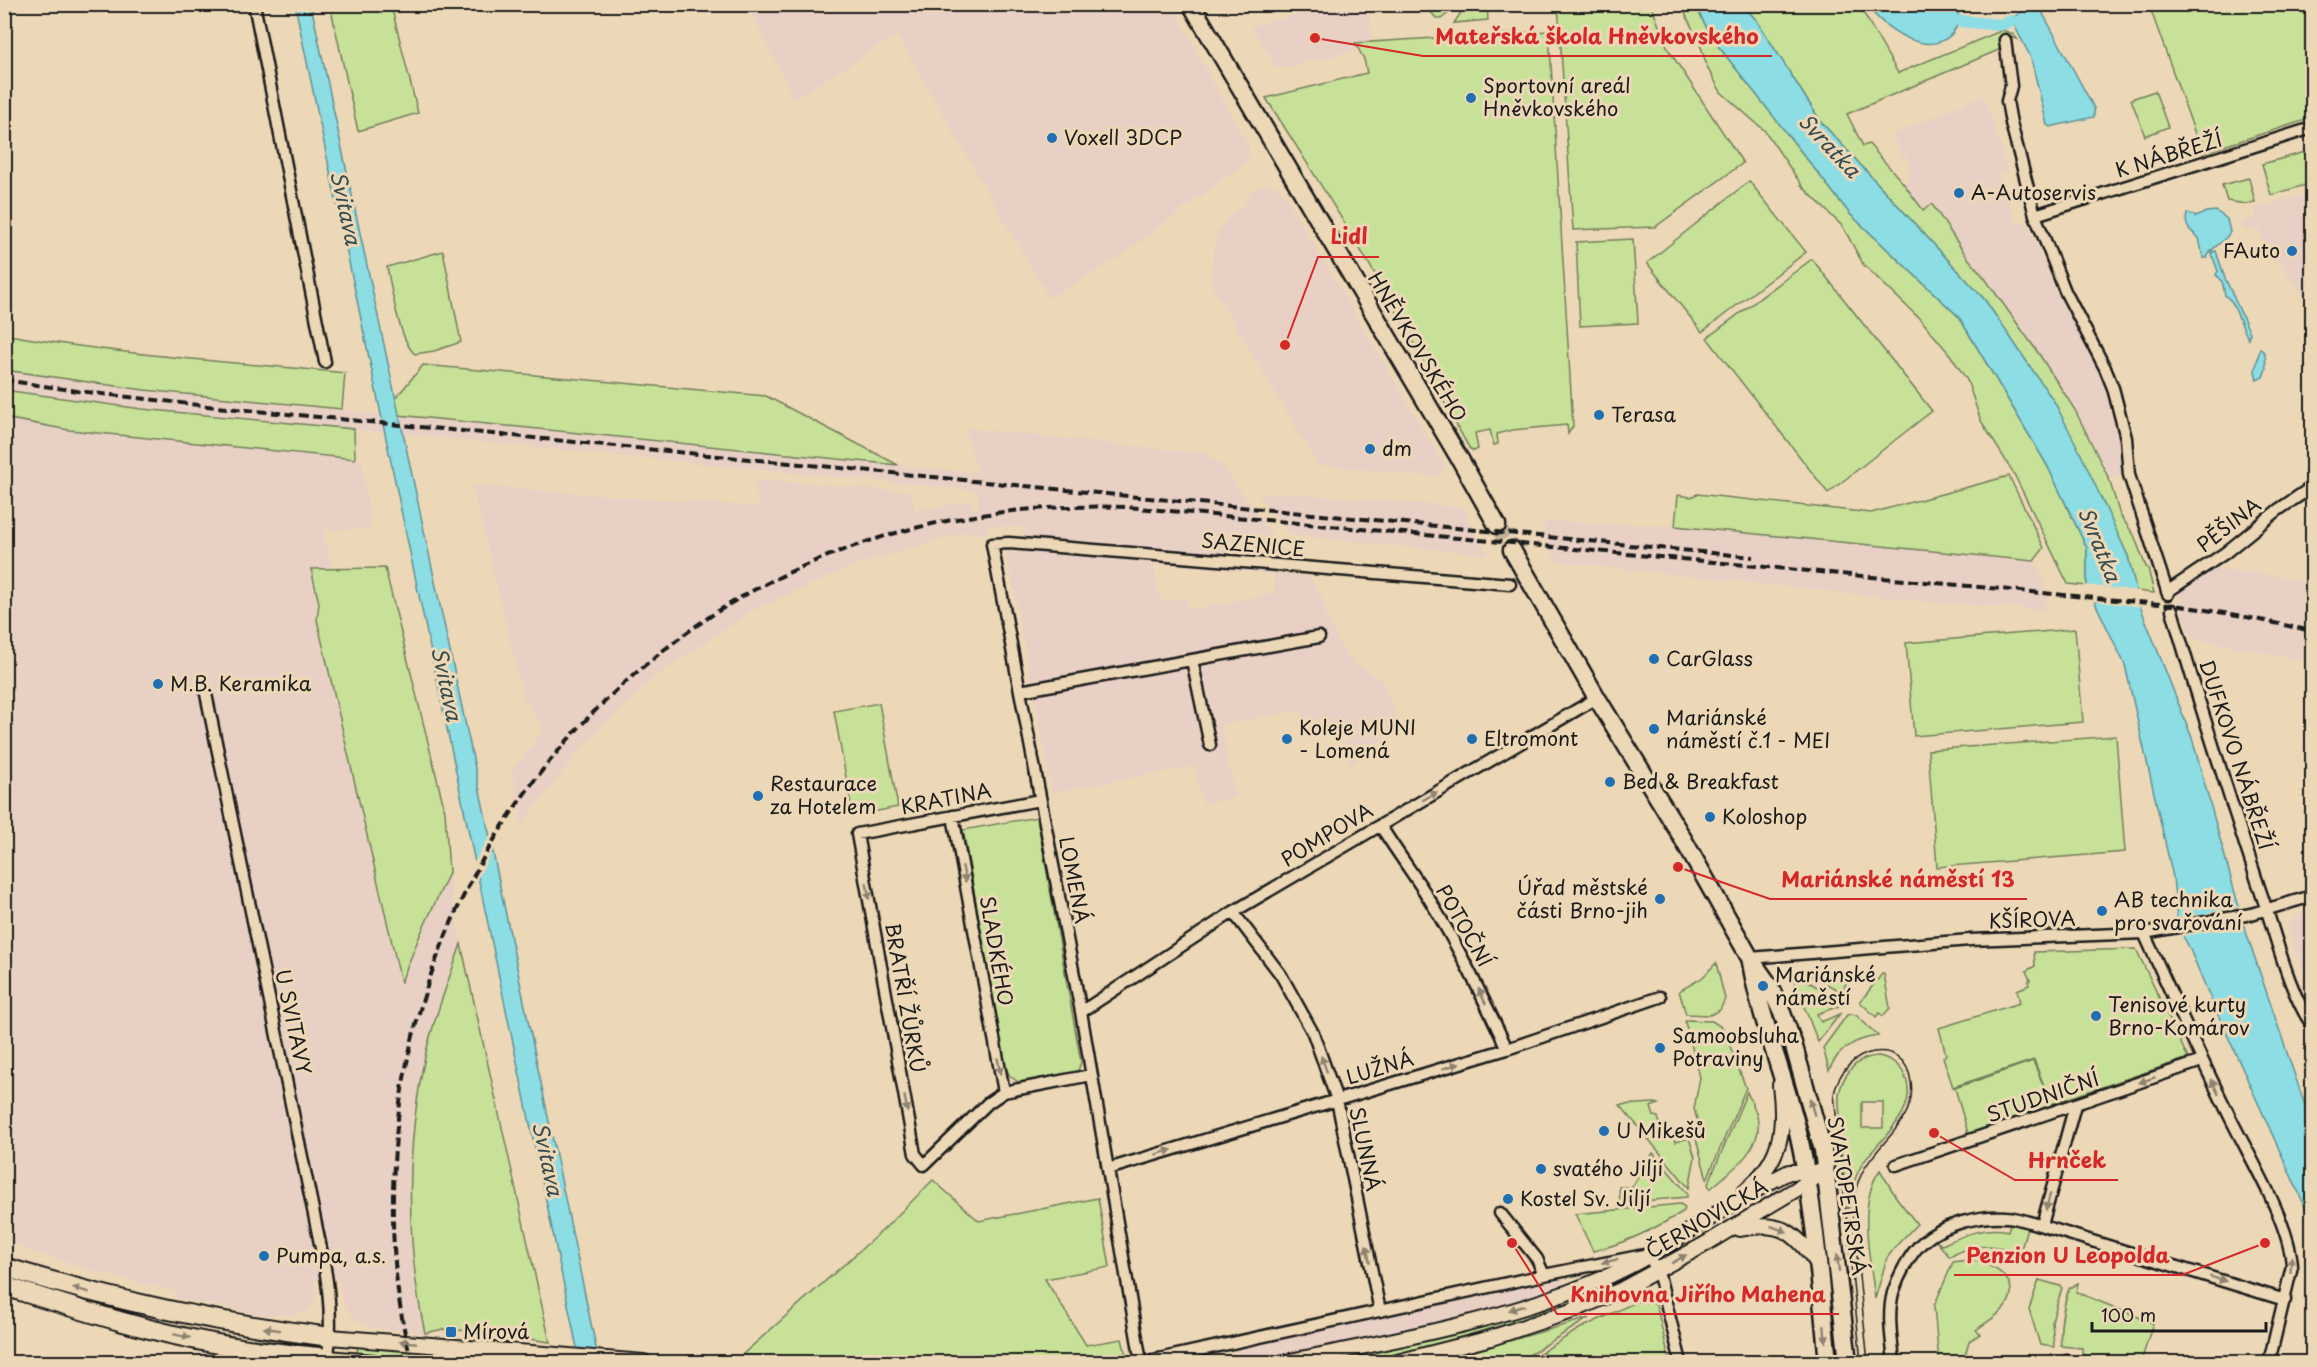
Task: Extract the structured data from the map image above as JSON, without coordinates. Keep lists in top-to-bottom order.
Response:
{
  "streets": {
    "main road": ["HNĚVKOVSKÉHO", "SVATOPETRSKÁ", "ČERNOVICKÁ"],
    "street": [
      "K NÁBŘEŽÍ",
      "PĚŠINA",
      "SAZENICE",
      "DUFKOVO NÁBŘEŽÍ",
      "KRATINA",
      "POMPOVA",
      "LOMENÁ",
      "KŠÍROVA",
      "POTOČNÍ",
      "SLADKÉHO",
      "BRATŘÍ ŽŮRKŮ",
      "U SVITAVY",
      "LUŽNÁ",
      "STUDNIČNÍ",
      "SLUNNÁ"
    ]
  },
  "crossings": [
    ["K NÁBŘEŽÍ", "PĚŠINA"],
    ["SAZENICE", "LOMENÁ"],
    ["DUFKOVO NÁBŘEŽÍ", "KŠÍROVA"],
    ["KRATINA", "LOMENÁ"],
    ["KRATINA", "SLADKÉHO"],
    ["KRATINA", "BRATŘÍ ŽŮRKŮ"],
    ["POMPOVA", "LOMENÁ"],
    ["POMPOVA", "POTOČNÍ"],
    ["POMPOVA", "SLUNNÁ"],
    ["LOMENÁ", "LUŽNÁ"],
    ["LOMENÁ", "ČERNOVICKÁ"],
    ["KŠÍROVA", "SVATOPETRSKÁ"],
    ["POTOČNÍ", "LUŽNÁ"],
    ["SLADKÉHO", "BRATŘÍ ŽŮRKŮ"],
    ["LUŽNÁ", "SLUNNÁ"],
    ["SLUNNÁ", "ČERNOVICKÁ"],
    ["SVATOPETRSKÁ", "ČERNOVICKÁ"]
  ],
  "one_way": [
    "POMPOVA",
    "POTOČNÍ",
    "SLADKÉHO",
    "LUŽNÁ",
    "STUDNIČNÍ",
    "SLUNNÁ"
  ],
  "water": ["Svratka", "Svitava"],
  "places": {
    "other": [
      "Mateřská škola Hněvkovského",
      "Sportovní areál Hněvkovského",
      "Voxell 3DCP",
      "A-Autoservis",
      "FAuto",
      "Lidl",
      "Terasa",
      "dm",
      "CarGlass",
      "M.B. Keramika",
      "Mariánské náměstí č.1 - MEI",
      "Koleje MUNI - Lomená",
      "Eltromont",
      "Bed & Breakfast",
      "Restaurace za Hotelem",
      "Koloshop",
      "Mariánské náměstí 13",
      "Úřad městské části Brno-jih",
      "AB technika pro svařování",
      "Mariánské náměstí",
      "Tenisové kurty Brno-Komárov",
      "Samoobsluha Potraviny",
      "U Mikešů",
      "Hrnček",
      "svatého Jiljí",
      "Kostel Sv. Jiljí",
      "Knihovna Jiřího Mahena",
      "Penzion U Leopolda",
      "Pumpa, a.s."
    ],
    "transit": ["Mírová"]
  },
  "scale_bar": "100 m"
}
